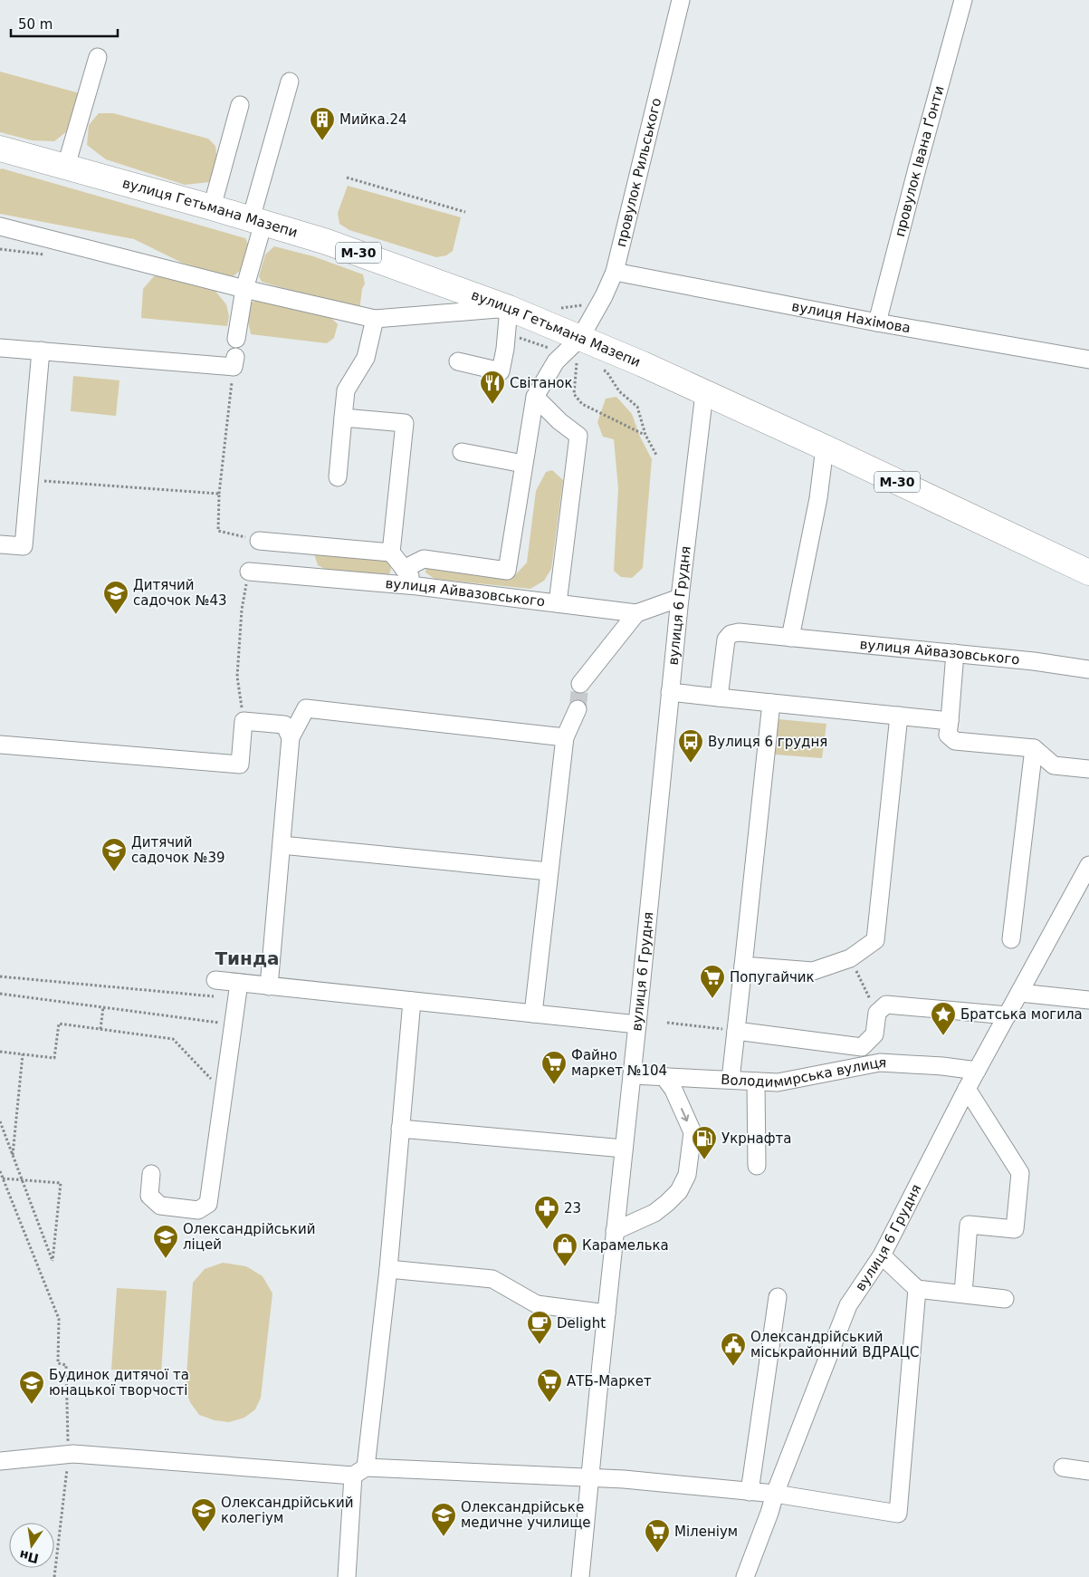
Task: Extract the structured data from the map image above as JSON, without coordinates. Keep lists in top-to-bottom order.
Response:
{
  "streets": {
    "highway": ["вулиця Гетьмана Мазепи", "М-30"],
    "street": [
      "провулок Івана Ґонти",
      "провулок Рильського",
      "вулиця Нахімова",
      "вулиця Айвазовського",
      "вулиця 6 Грудня",
      "Володимирська вулиця"
    ]
  },
  "crossings": [
    ["провулок Івана Ґонти", "вулиця Нахімова"],
    ["провулок Рильського", "вулиця Гетьмана Мазепи"],
    ["провулок Рильського", "вулиця Нахімова"],
    ["вулиця Гетьмана Мазепи", "вулиця 6 Грудня"],
    ["вулиця Айвазовського", "вулиця 6 Грудня"],
    ["вулиця 6 Грудня", "Володимирська вулиця"]
  ],
  "districts": ["Тинда"],
  "places": {
    "building": ["Мийка.24"],
    "restaurant": ["Світанок"],
    "school or university": [
      "Дитячий садочок №43",
      "Дитячий садочок №39",
      "Олександрійський ліцей",
      "Будинок дитячої та юнацької творчості",
      "Олександрійський колегіум",
      "Олександрійське медичне училище"
    ],
    "bus stop": ["Вулиця 6 грудня"],
    "supermarket": [
      "Попугайчик",
      "Файно маркет №104",
      "АТБ-Маркет",
      "Міленіум"
    ],
    "place": ["Братська могила"],
    "fuel station": ["Укрнафта"],
    "pharmacy": ["23"],
    "shop": ["Карамелька"],
    "cafe": ["Delight"],
    "public building": ["Олександрійський міськрайонний ВДРАЦС"]
  },
  "scale_bar": "50 m",
  "north": "bottom"
}
